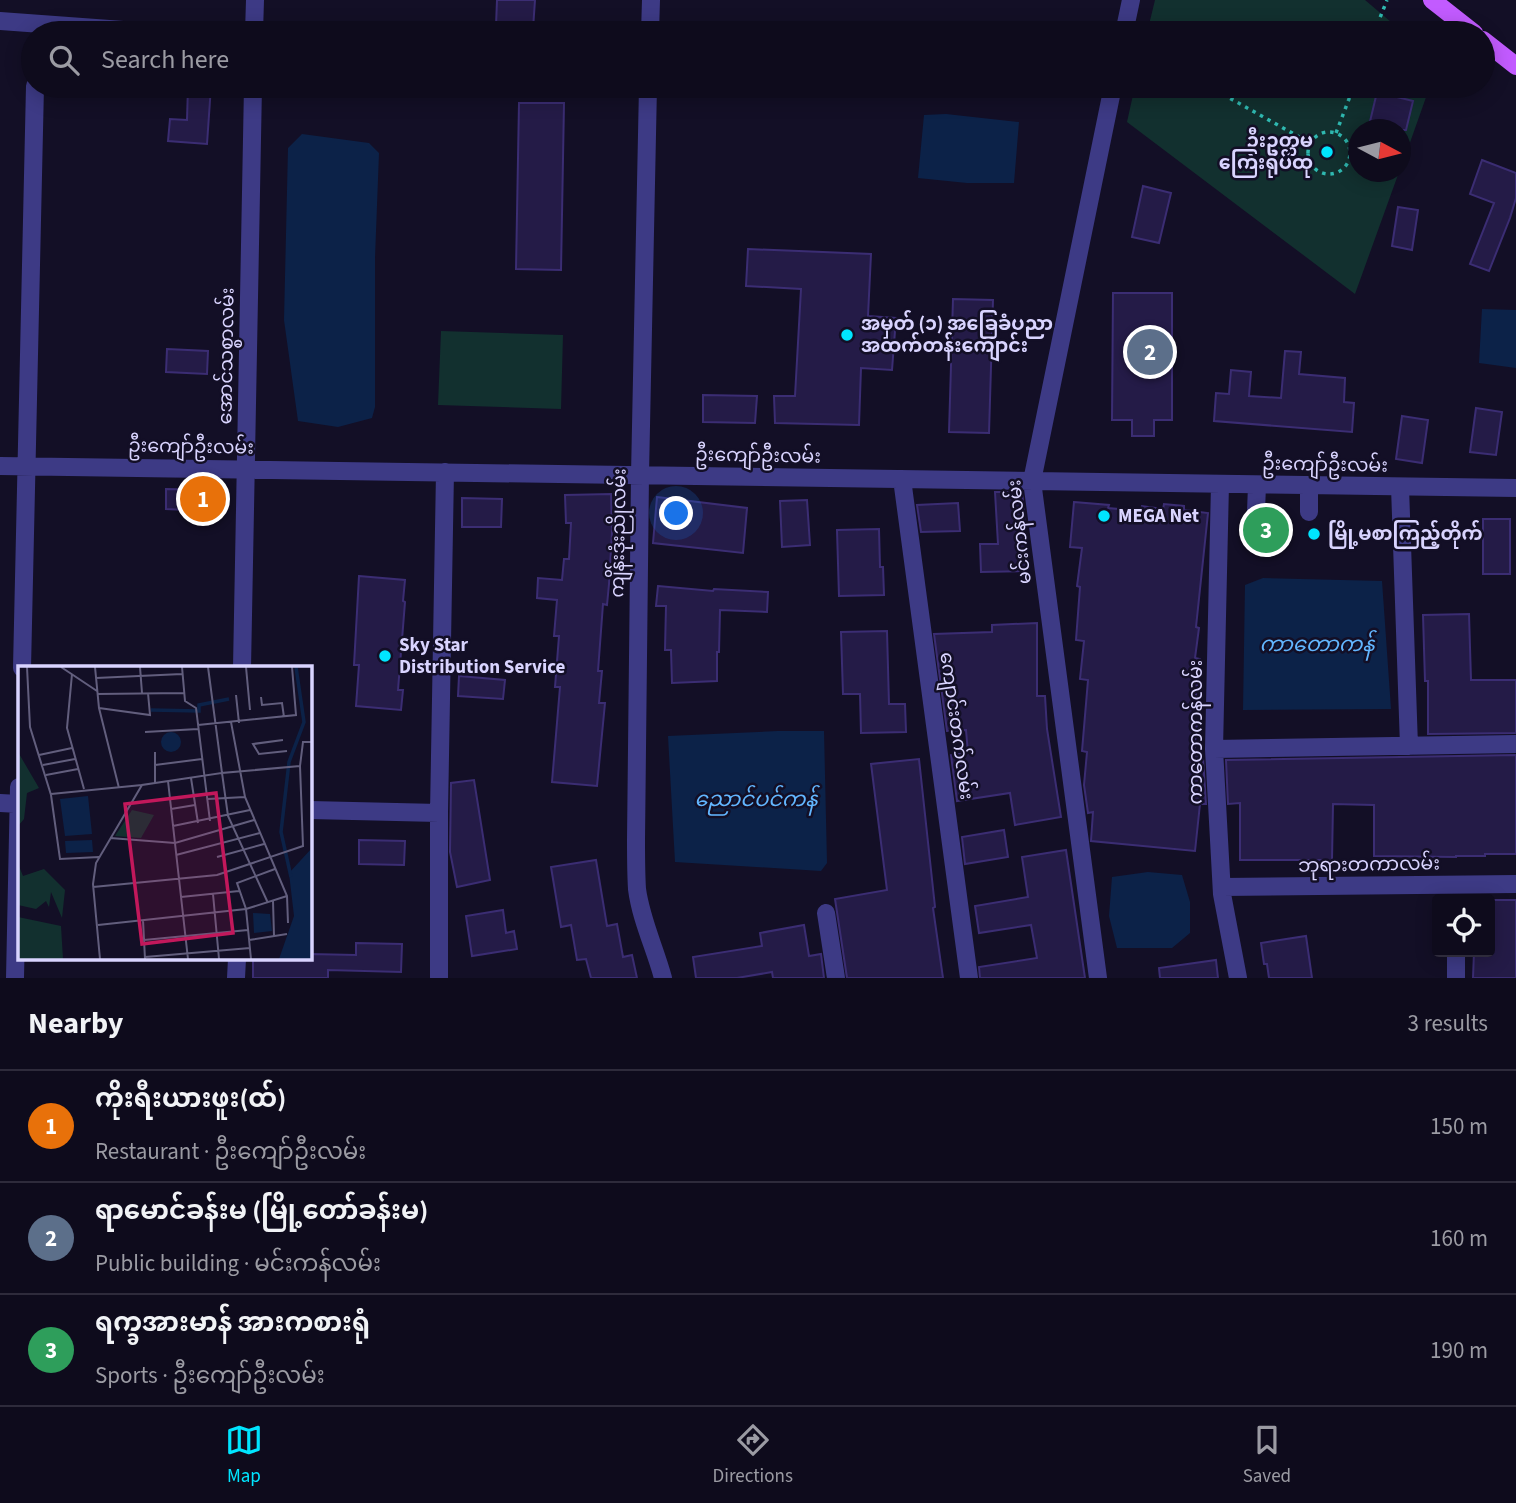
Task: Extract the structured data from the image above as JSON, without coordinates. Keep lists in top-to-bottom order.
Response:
{
  "streets": {
    "street": [
      "အောင်သစ္စာလမ်း",
      "ဦးကျော်ဦးလမ်း",
      "မင်းကန်လမ်း",
      "ကျိန်းဒုံးညိုလမ်း",
      "ကျောင်းတက်လမ်း",
      "ကာတောကန်လမ်း",
      "ဘုရားတကာလမ်း"
    ]
  },
  "crossings": [
    ["အောင်သစ္စာလမ်း", "ဦးကျော်ဦးလမ်း"],
    ["ဦးကျော်ဦးလမ်း", "မင်းကန်လမ်း"],
    ["ဦးကျော်ဦးလမ်း", "ကျိန်းဒုံးညိုလမ်း"],
    ["ဦးကျော်ဦးလမ်း", "ကျောင်းတက်လမ်း"],
    ["ဦးကျော်ဦးလမ်း", "ကာတောကန်လမ်း"],
    ["ကာတောကန်လမ်း", "ဘုရားတကာလမ်း"]
  ],
  "water": ["ကာတောကန်", "ညောင်ပင်ကန်"],
  "places": [
    "ဦးဥတ္တမ ကြေးရုပ်ထု",
    "အမှတ် (၁) အခြေခံပညာ အထက်တန်းကျောင်း",
    "MEGA Net",
    "မြို့မစာကြည့်တိုက်",
    "Sky Star Distribution Service"
  ],
  "north": "right",
  "page": {
    "search": "Search here",
    "pins": ["2", "1", "3"],
    "heading": ["Nearby", "3 results"],
    "list": [
      {
        "mark": "1",
        "name": "ကိုးရီးယားဖူး(ထ်)",
        "note": "Restaurant · ဦးကျော်ဦးလမ်း",
        "value": "150 m"
      },
      {
        "mark": "2",
        "name": "ရာမောင်ခန်းမ (မြို့တော်ခန်းမ)",
        "note": "Public building · မင်းကန်လမ်း",
        "value": "160 m"
      },
      {
        "mark": "3",
        "name": "ရက္ခအားမာန် အားကစားရုံ",
        "note": "Sports · ဦးကျော်ဦးလမ်း",
        "value": "190 m"
      }
    ],
    "nav": ["Map", "Directions", "Saved"]
  }
}
